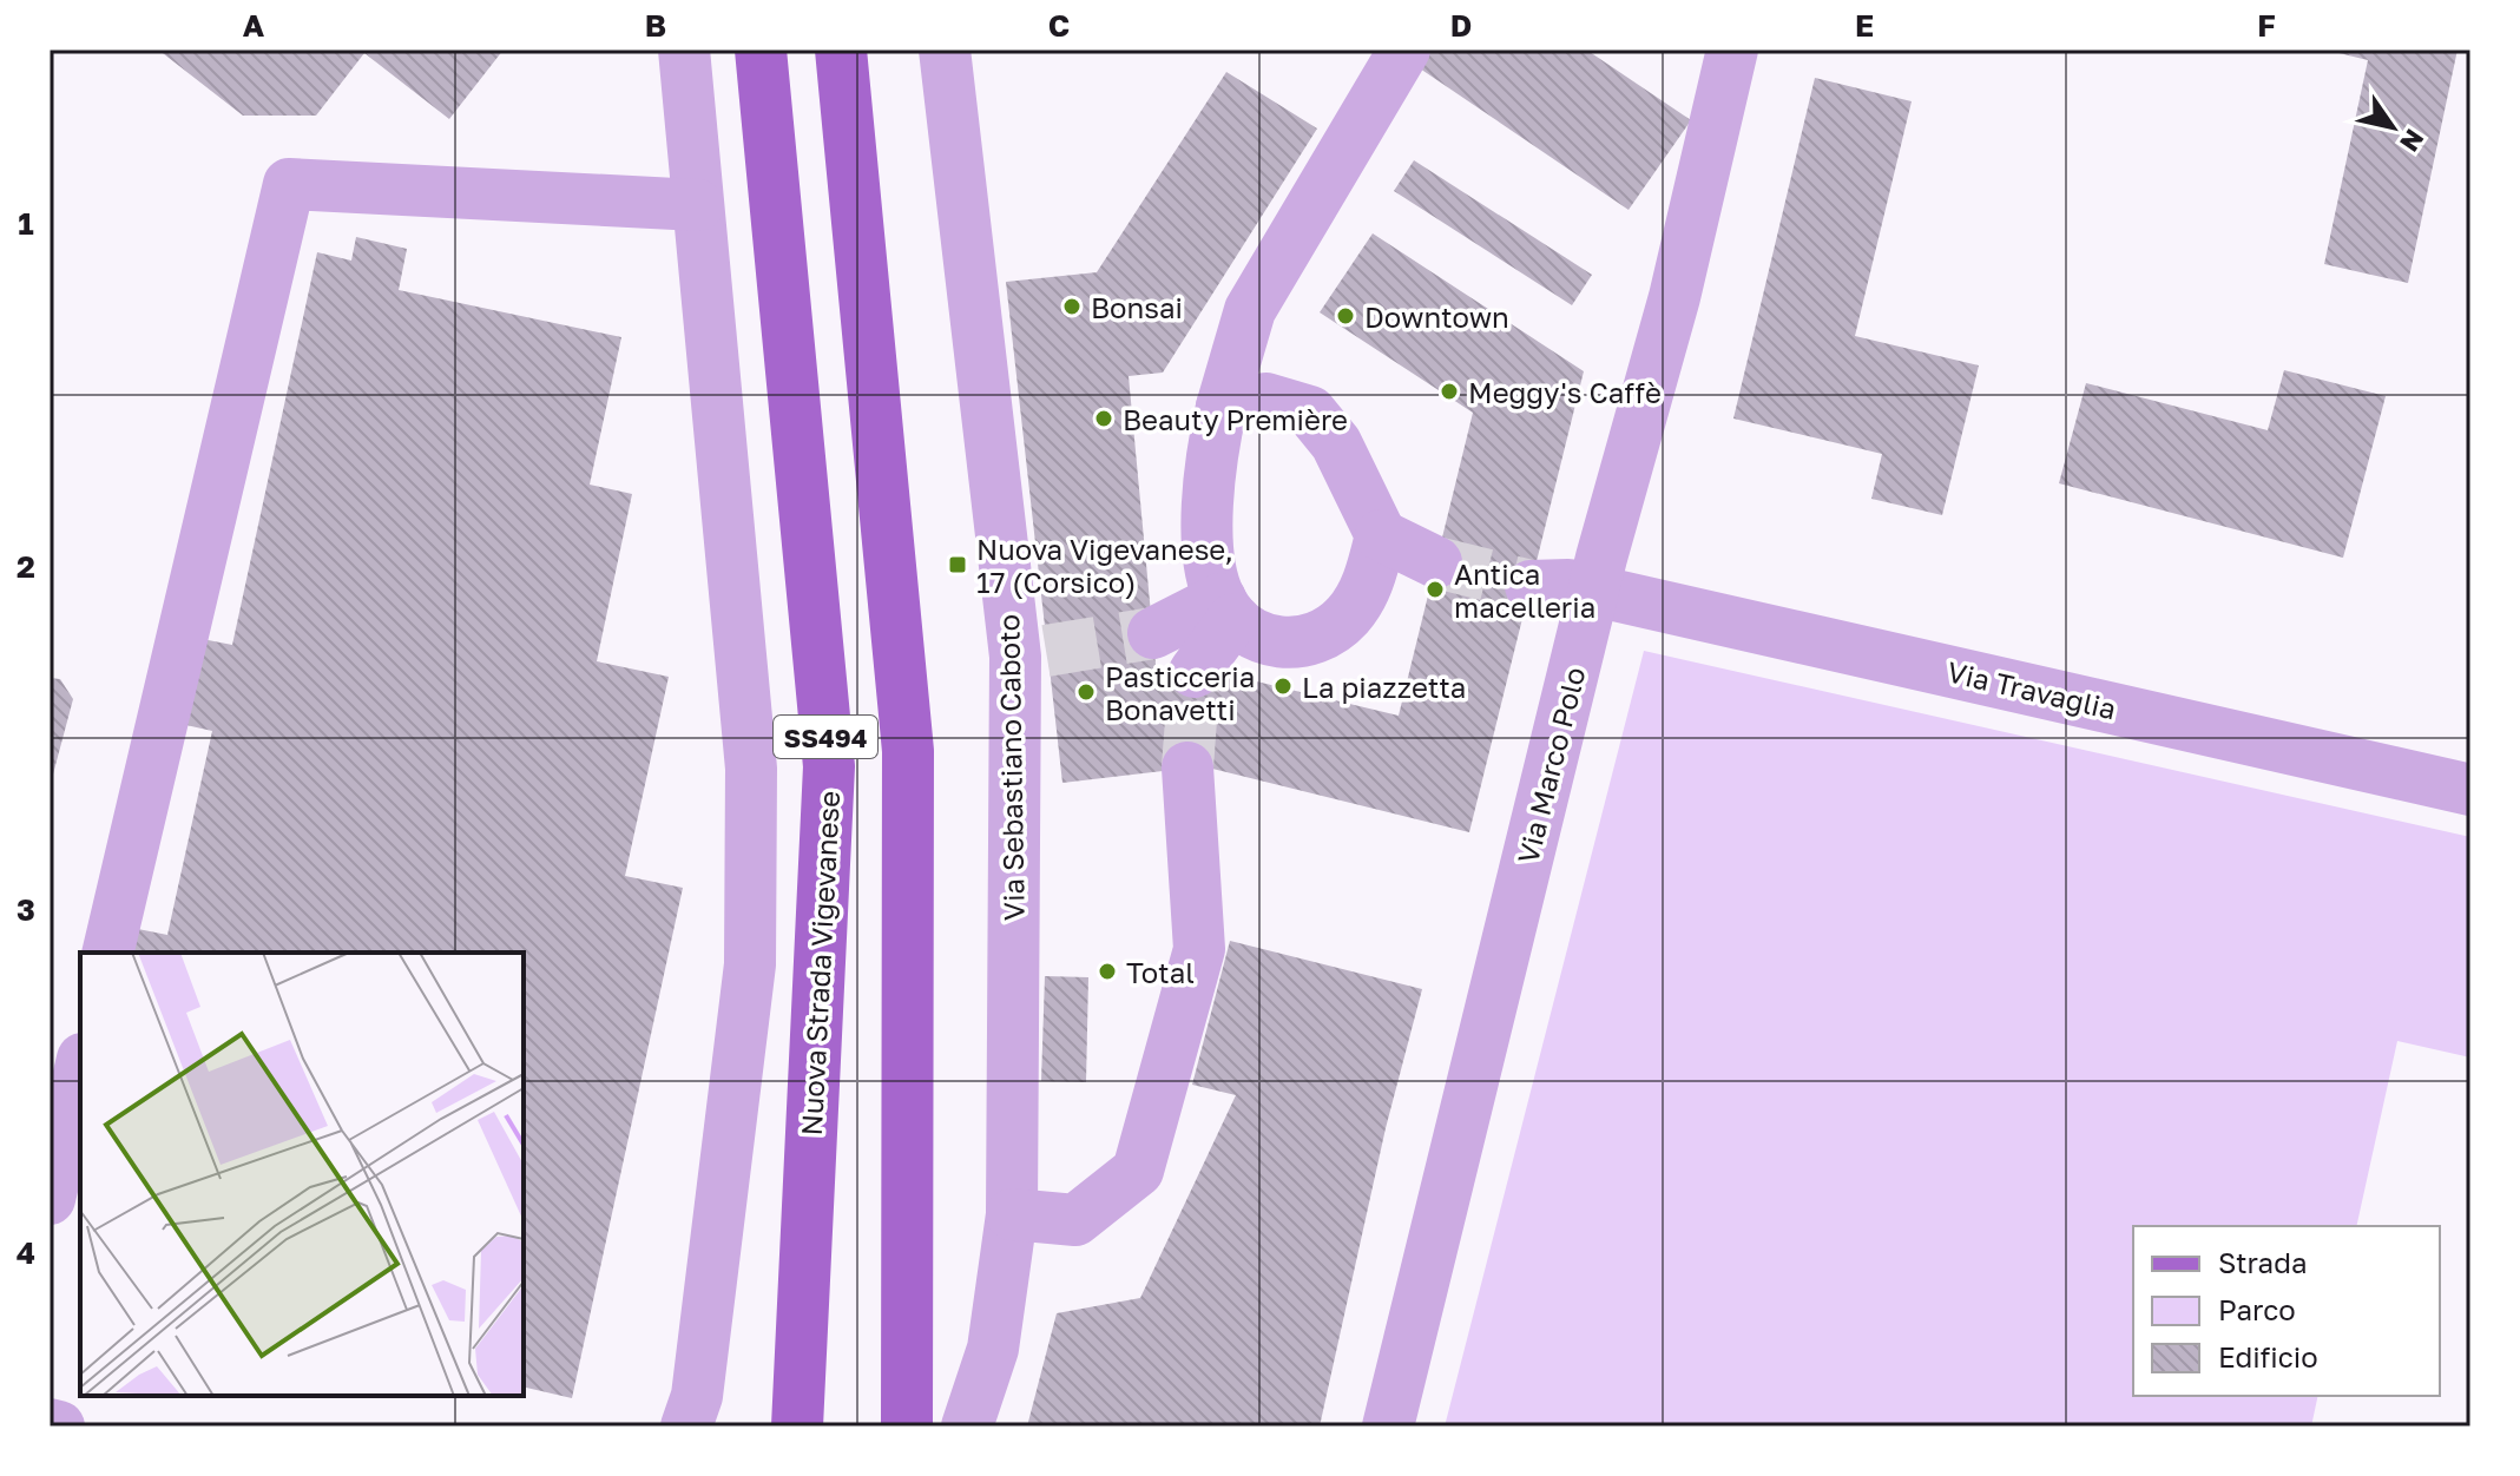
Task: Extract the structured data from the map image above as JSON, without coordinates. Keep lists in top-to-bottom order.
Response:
{
  "streets": {
    "main road": ["SS494", "Nuova Strada Vigevanese"],
    "street": ["Via Travaglia", "Via Marco Polo", "Via Sebastiano Caboto"]
  },
  "crossings": [
    ["Via Travaglia", "Via Marco Polo"]
  ],
  "places": {
    "other": [
      "Bonsai",
      "Downtown",
      "Meggy's Caffè",
      "Beauty Première",
      "Antica macelleria",
      "La piazzetta",
      "Pasticceria Bonavetti",
      "Total"
    ],
    "transit": ["Nuova Vigevanese, 17 (Corsico)"]
  },
  "legend": ["Strada", "Parco", "Edificio"],
  "north": "bottom right",
  "grid": {
    "columns": [
      "A",
      "B",
      "C",
      "D",
      "E",
      "F"
    ],
    "rows": [
      "1",
      "2",
      "3",
      "4"
    ]
  }
}
